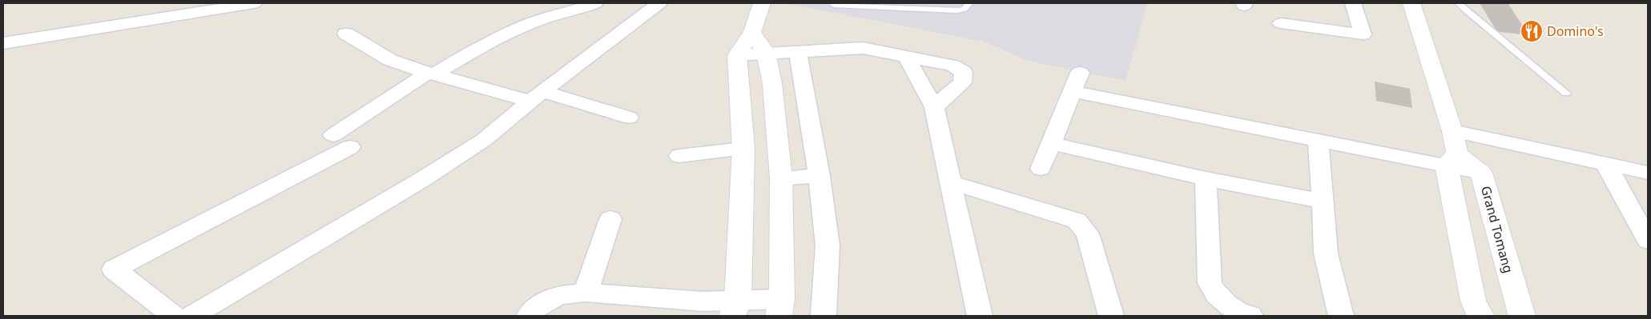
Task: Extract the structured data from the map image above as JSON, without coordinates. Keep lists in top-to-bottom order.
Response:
{
  "streets": {
    "street": ["Grand Tomang"]
  },
  "places": {
    "restaurant": ["Domino's"]
  }
}
